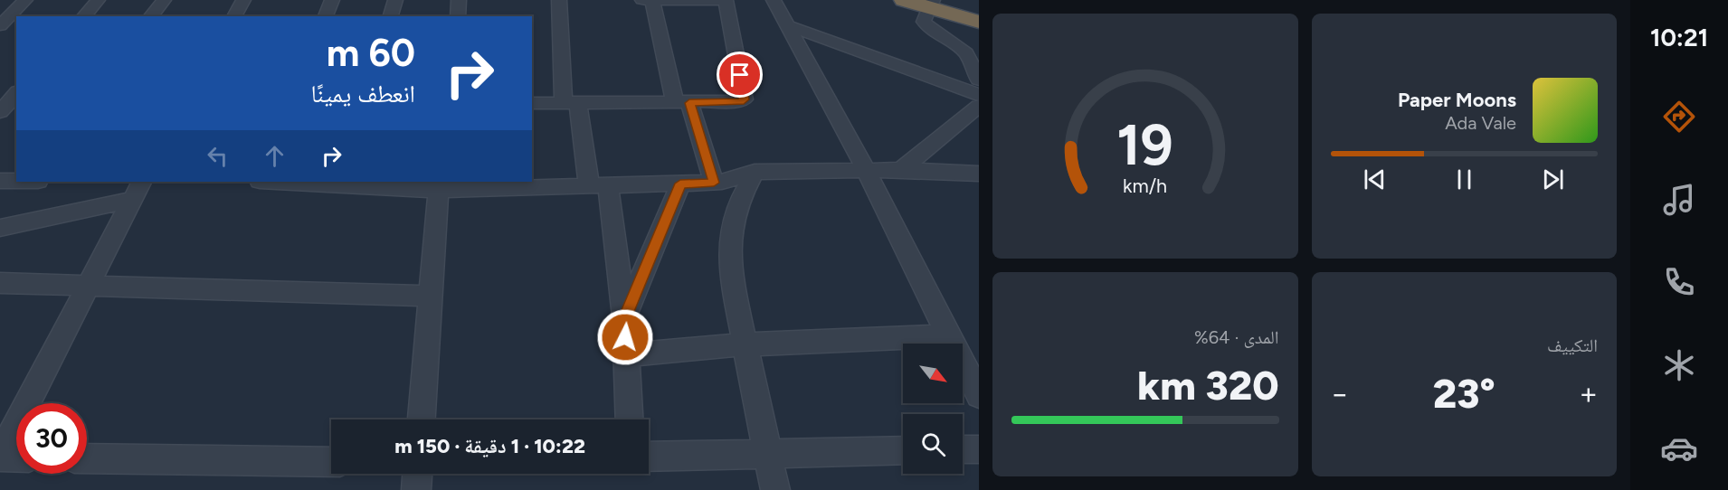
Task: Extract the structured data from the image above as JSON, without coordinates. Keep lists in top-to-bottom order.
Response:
{
  "north": "bottom right",
  "page": {
    "tabs": "10:21",
    "turn": ["60 m", "انعطف يمينًا"],
    "song": ["Paper Moons", "Ada Vale"],
    "tile": [
      "التكييف",
      ["المدى · 64%", "320 km"]
    ],
    "heat": ["−", "23°", "+"],
    "limit": "30",
    "trip": "10:22 · 1 دقيقة · 150 m",
    "gauge": ["19", "km/h"]
  }
}
